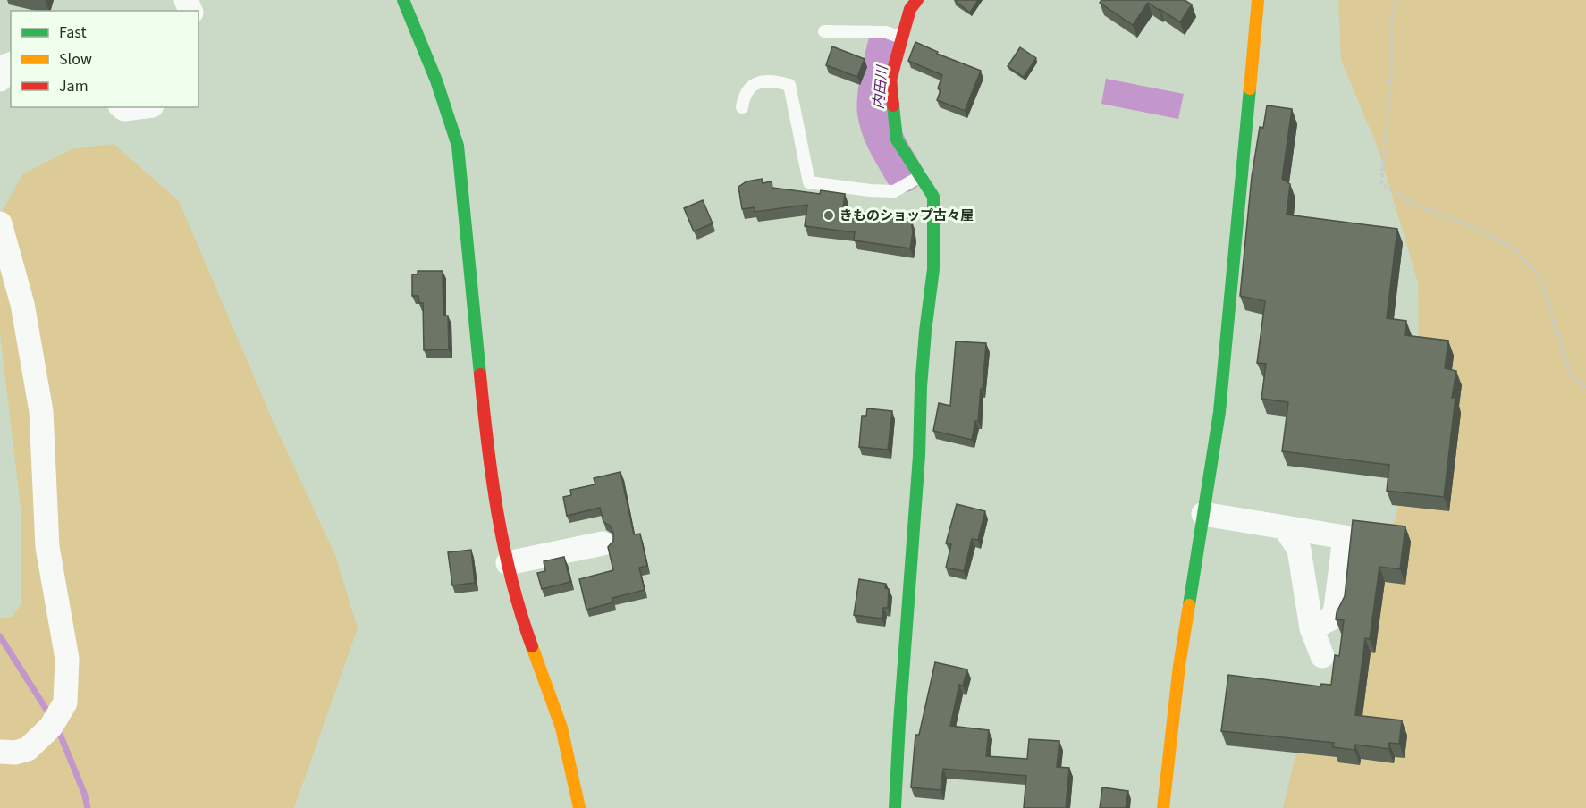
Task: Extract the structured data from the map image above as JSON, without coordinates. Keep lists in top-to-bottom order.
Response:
{
  "water": ["内田川"],
  "places": ["きものショップ古々屋"],
  "legend": ["Fast", "Slow", "Jam"]
}
